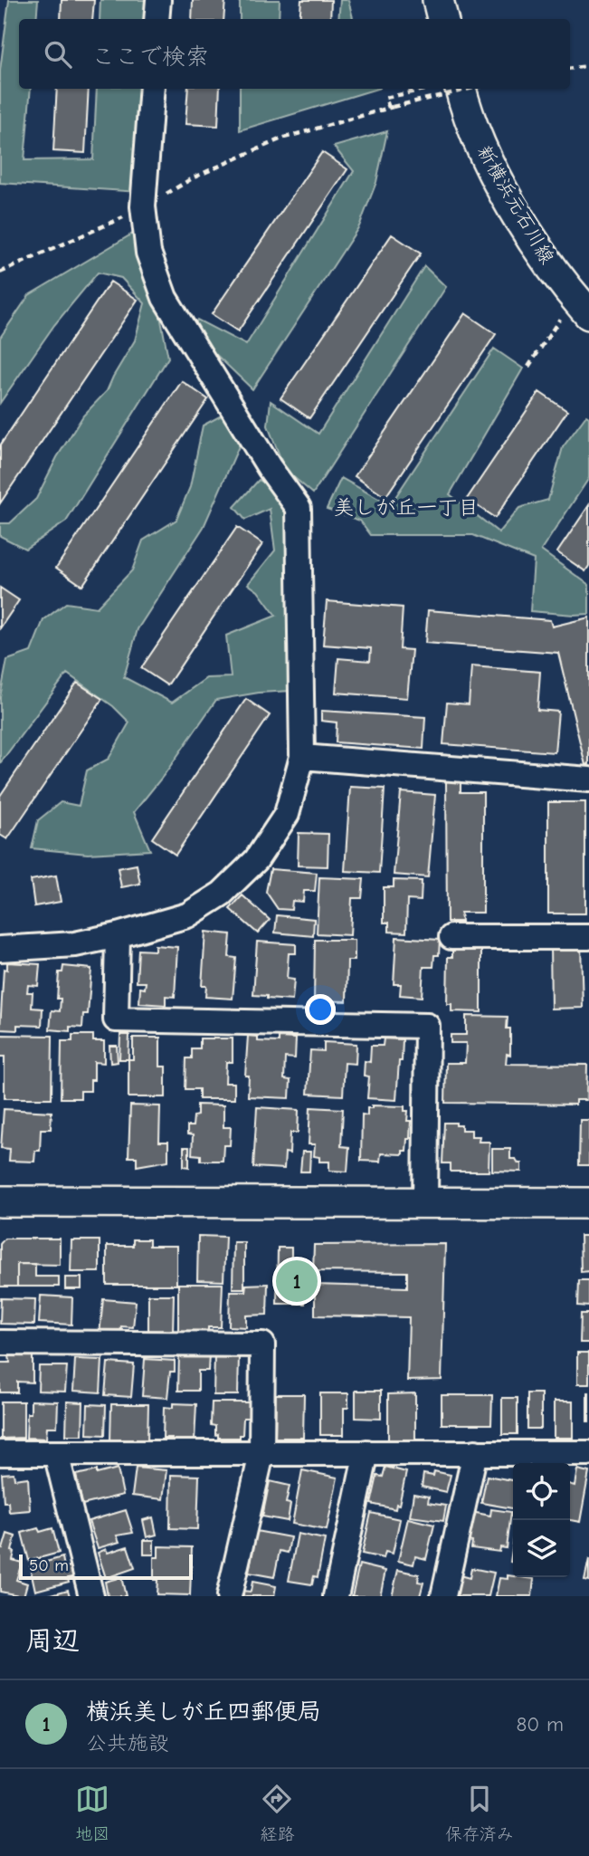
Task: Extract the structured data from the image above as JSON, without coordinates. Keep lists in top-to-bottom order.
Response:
{
  "streets": {
    "street": ["新横浜元石川線"]
  },
  "districts": ["美しが丘一丁目"],
  "scale_bar": "50 m",
  "page": {
    "search": "ここで検索",
    "pins": "1",
    "scale": "50 m",
    "heading": "周辺",
    "list": [
      {
        "mark": "1",
        "name": "横浜美しが丘四郵便局",
        "note": "公共施設",
        "value": "80 m"
      }
    ],
    "nav": ["地図", "経路", "保存済み"]
  }
}
